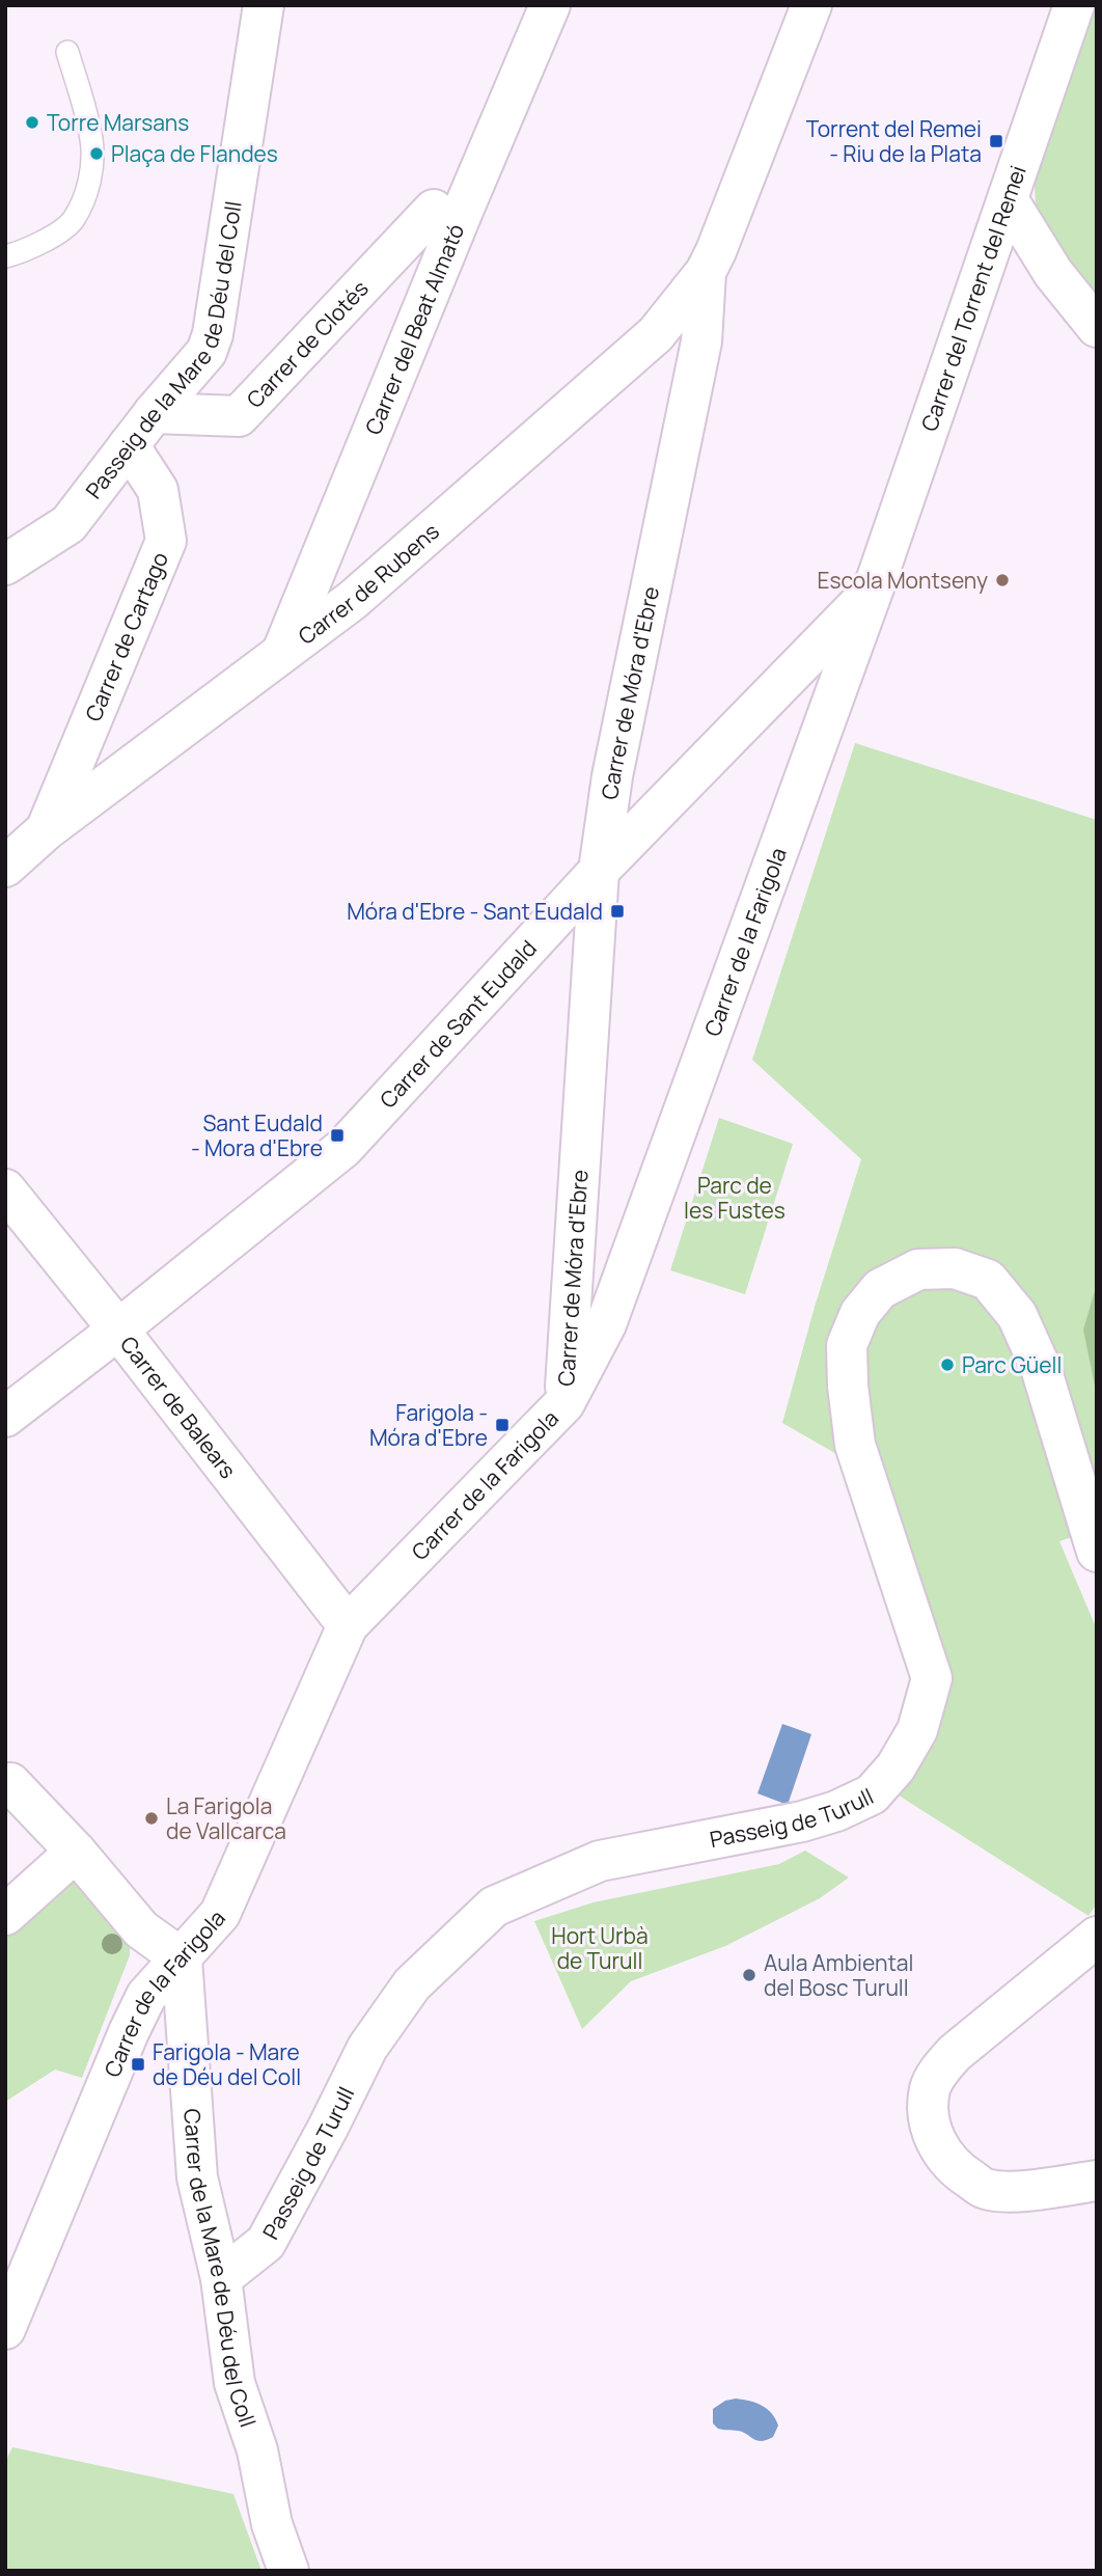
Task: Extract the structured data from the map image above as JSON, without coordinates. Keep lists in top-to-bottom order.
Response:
{
  "streets": {
    "street": [
      "Carrer del Torrent del Remei",
      "Carrer del Beat Almató",
      "Carrer de Clotés",
      "Passeig de la Mare de Déu del Coll",
      "Carrer de Rubens",
      "Carrer de Cartago",
      "Carrer de Móra d'Ebre",
      "Carrer de la Farigola",
      "Carrer de Sant Eudald",
      "Carrer de Balears",
      "Passeig de Turull",
      "Carrer de la Mare de Déu del Coll"
    ]
  },
  "crossings": [
    ["Carrer del Torrent del Remei", "Carrer de la Farigola"],
    ["Carrer del Torrent del Remei", "Carrer de Sant Eudald"],
    ["Carrer del Beat Almató", "Carrer de Rubens"],
    ["Carrer de Clotés", "Passeig de la Mare de Déu del Coll"],
    ["Passeig de la Mare de Déu del Coll", "Carrer de Cartago"],
    ["Carrer de Rubens", "Carrer de Cartago"],
    ["Carrer de Rubens", "Carrer de Móra d'Ebre"],
    ["Carrer de Móra d'Ebre", "Carrer de la Farigola"],
    ["Carrer de Móra d'Ebre", "Carrer de Sant Eudald"],
    ["Carrer de la Farigola", "Carrer de Sant Eudald"],
    ["Carrer de la Farigola", "Carrer de Balears"],
    ["Carrer de la Farigola", "Carrer de la Mare de Déu del Coll"],
    ["Carrer de Sant Eudald", "Carrer de Balears"],
    ["Passeig de Turull", "Carrer de la Mare de Déu del Coll"]
  ],
  "parks": ["Parc de les Fustes", "Hort Urbà de Turull"],
  "places": {
    "other": [
      "Torre Marsans",
      "Plaça de Flandes",
      "Escola Montseny",
      "Parc Güell",
      "La Farigola de Vallcarca",
      "Aula Ambiental del Bosc Turull"
    ],
    "transit": [
      "Torrent del Remei - Riu de la Plata",
      "Móra d'Ebre - Sant Eudald",
      "Sant Eudald - Mora d'Ebre",
      "Farigola - Móra d'Ebre",
      "Farigola - Mare de Déu del Coll"
    ]
  }
}
